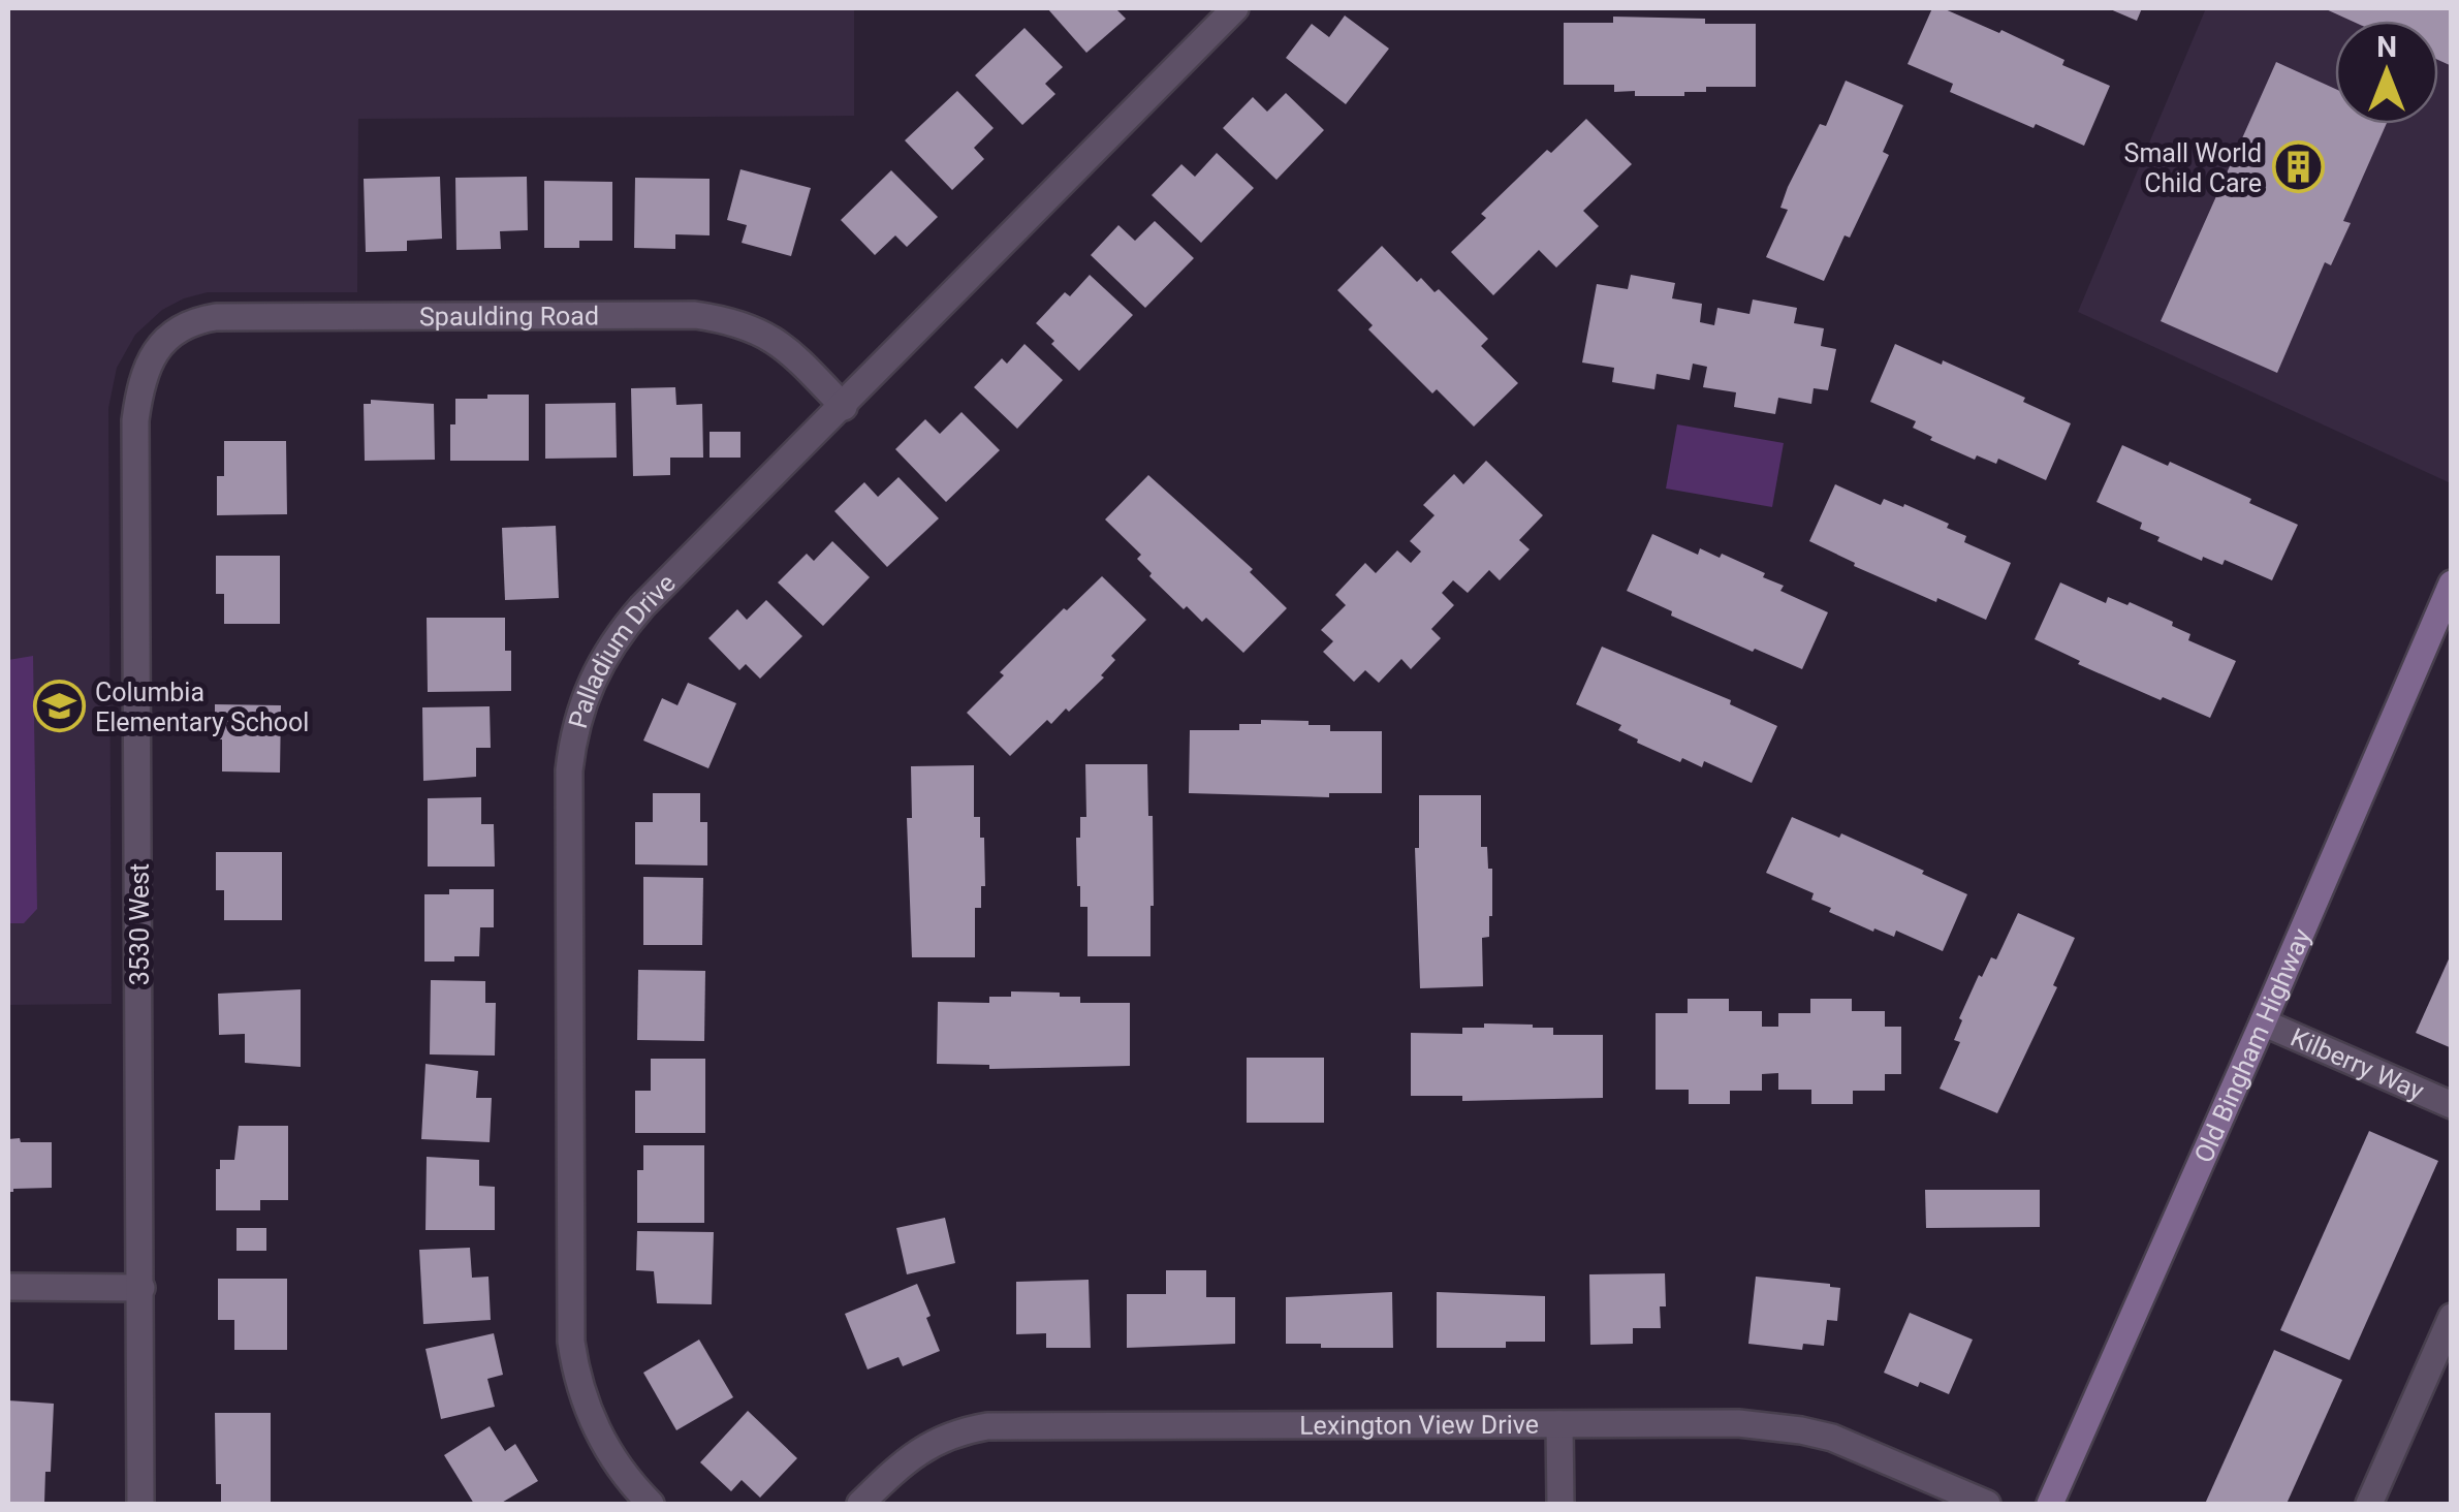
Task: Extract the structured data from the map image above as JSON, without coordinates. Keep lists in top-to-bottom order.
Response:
{
  "streets": {
    "street": [
      "Spaulding Road",
      "Palladium Drive",
      "3530 West",
      "Old Bingham Highway",
      "Kilberry Way",
      "Lexington View Drive"
    ]
  },
  "crossings": [
    ["Spaulding Road", "Palladium Drive"],
    ["Spaulding Road", "3530 West"],
    ["Old Bingham Highway", "Kilberry Way"]
  ],
  "places": {
    "building": ["Small World Child Care"],
    "school or university": ["Columbia Elementary School"]
  },
  "north": "top"
}
